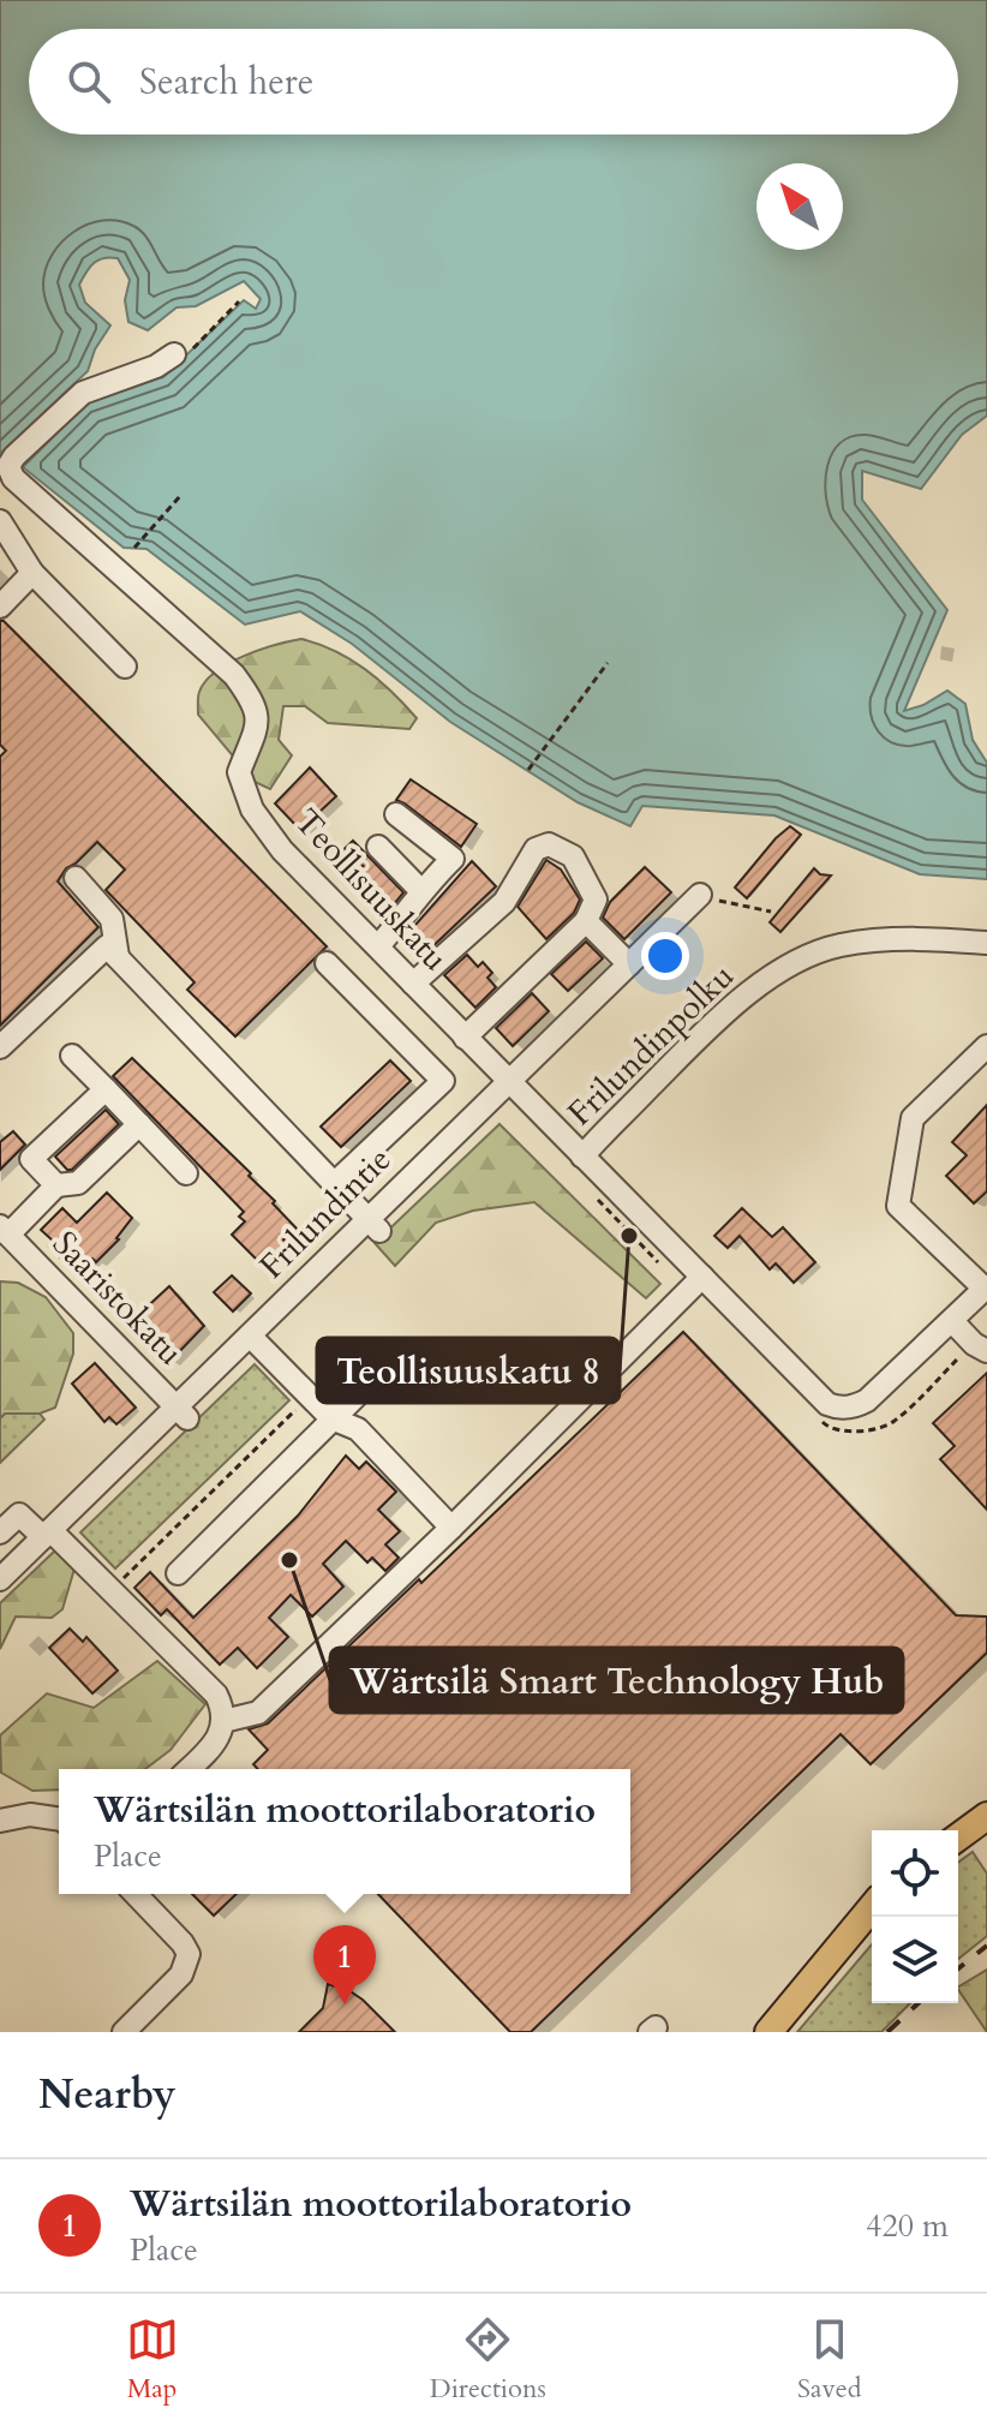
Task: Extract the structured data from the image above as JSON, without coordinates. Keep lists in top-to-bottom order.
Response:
{
  "streets": {
    "street": [
      "Teollisuuskatu",
      "Frilundinpolku",
      "Frilundintie",
      "Saaristokatu"
    ]
  },
  "crossings": [
    ["Teollisuuskatu", "Frilundinpolku"],
    ["Teollisuuskatu", "Frilundintie"],
    ["Frilundintie", "Saaristokatu"]
  ],
  "places": ["Teollisuuskatu 8", "Wärtsilä Smart Technology Hub"],
  "north": "top left",
  "page": {
    "search": "Search here",
    "popup": ["Wärtsilän moottorilaboratorio", "Place"],
    "pins": "1",
    "heading": "Nearby",
    "list": [
      {
        "mark": "1",
        "name": "Wärtsilän moottorilaboratorio",
        "note": "Place",
        "value": "420 m"
      }
    ],
    "nav": ["Map", "Directions", "Saved"]
  }
}
